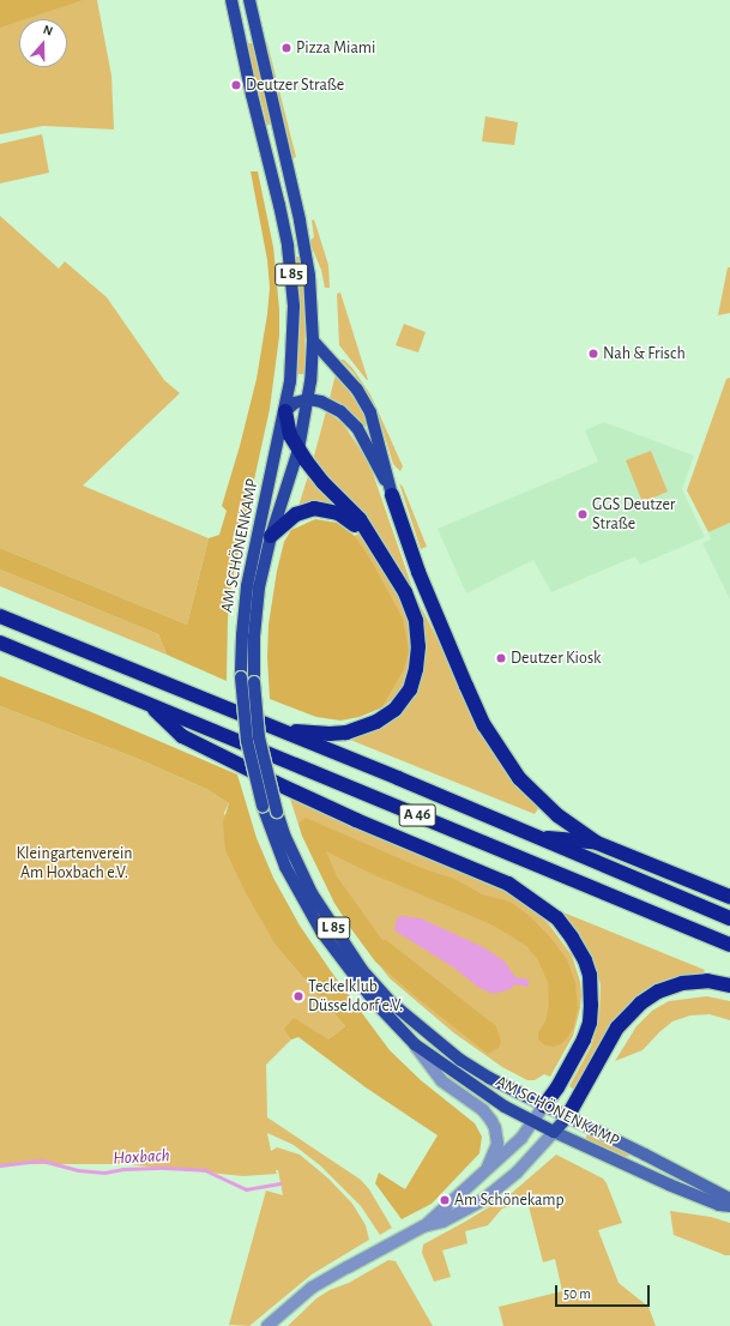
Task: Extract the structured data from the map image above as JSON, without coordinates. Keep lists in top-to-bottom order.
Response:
{
  "streets": {
    "highway": ["A 46"],
    "main road": ["L 85", "AM SCHÖNENKAMP"]
  },
  "crossings": [
    ["L 85", "AM SCHÖNENKAMP"]
  ],
  "water": ["Hoxbach"],
  "parks": ["Kleingartenverein Am Hoxbach e.V."],
  "places": [
    "Pizza Miami",
    "Deutzer Straße",
    "Nah & Frisch",
    "GGS Deutzer Straße",
    "Deutzer Kiosk",
    "Teckelklub Düsseldorf e.V.",
    "Am Schönekamp"
  ],
  "scale_bar": "50 m",
  "north": "top"
}
